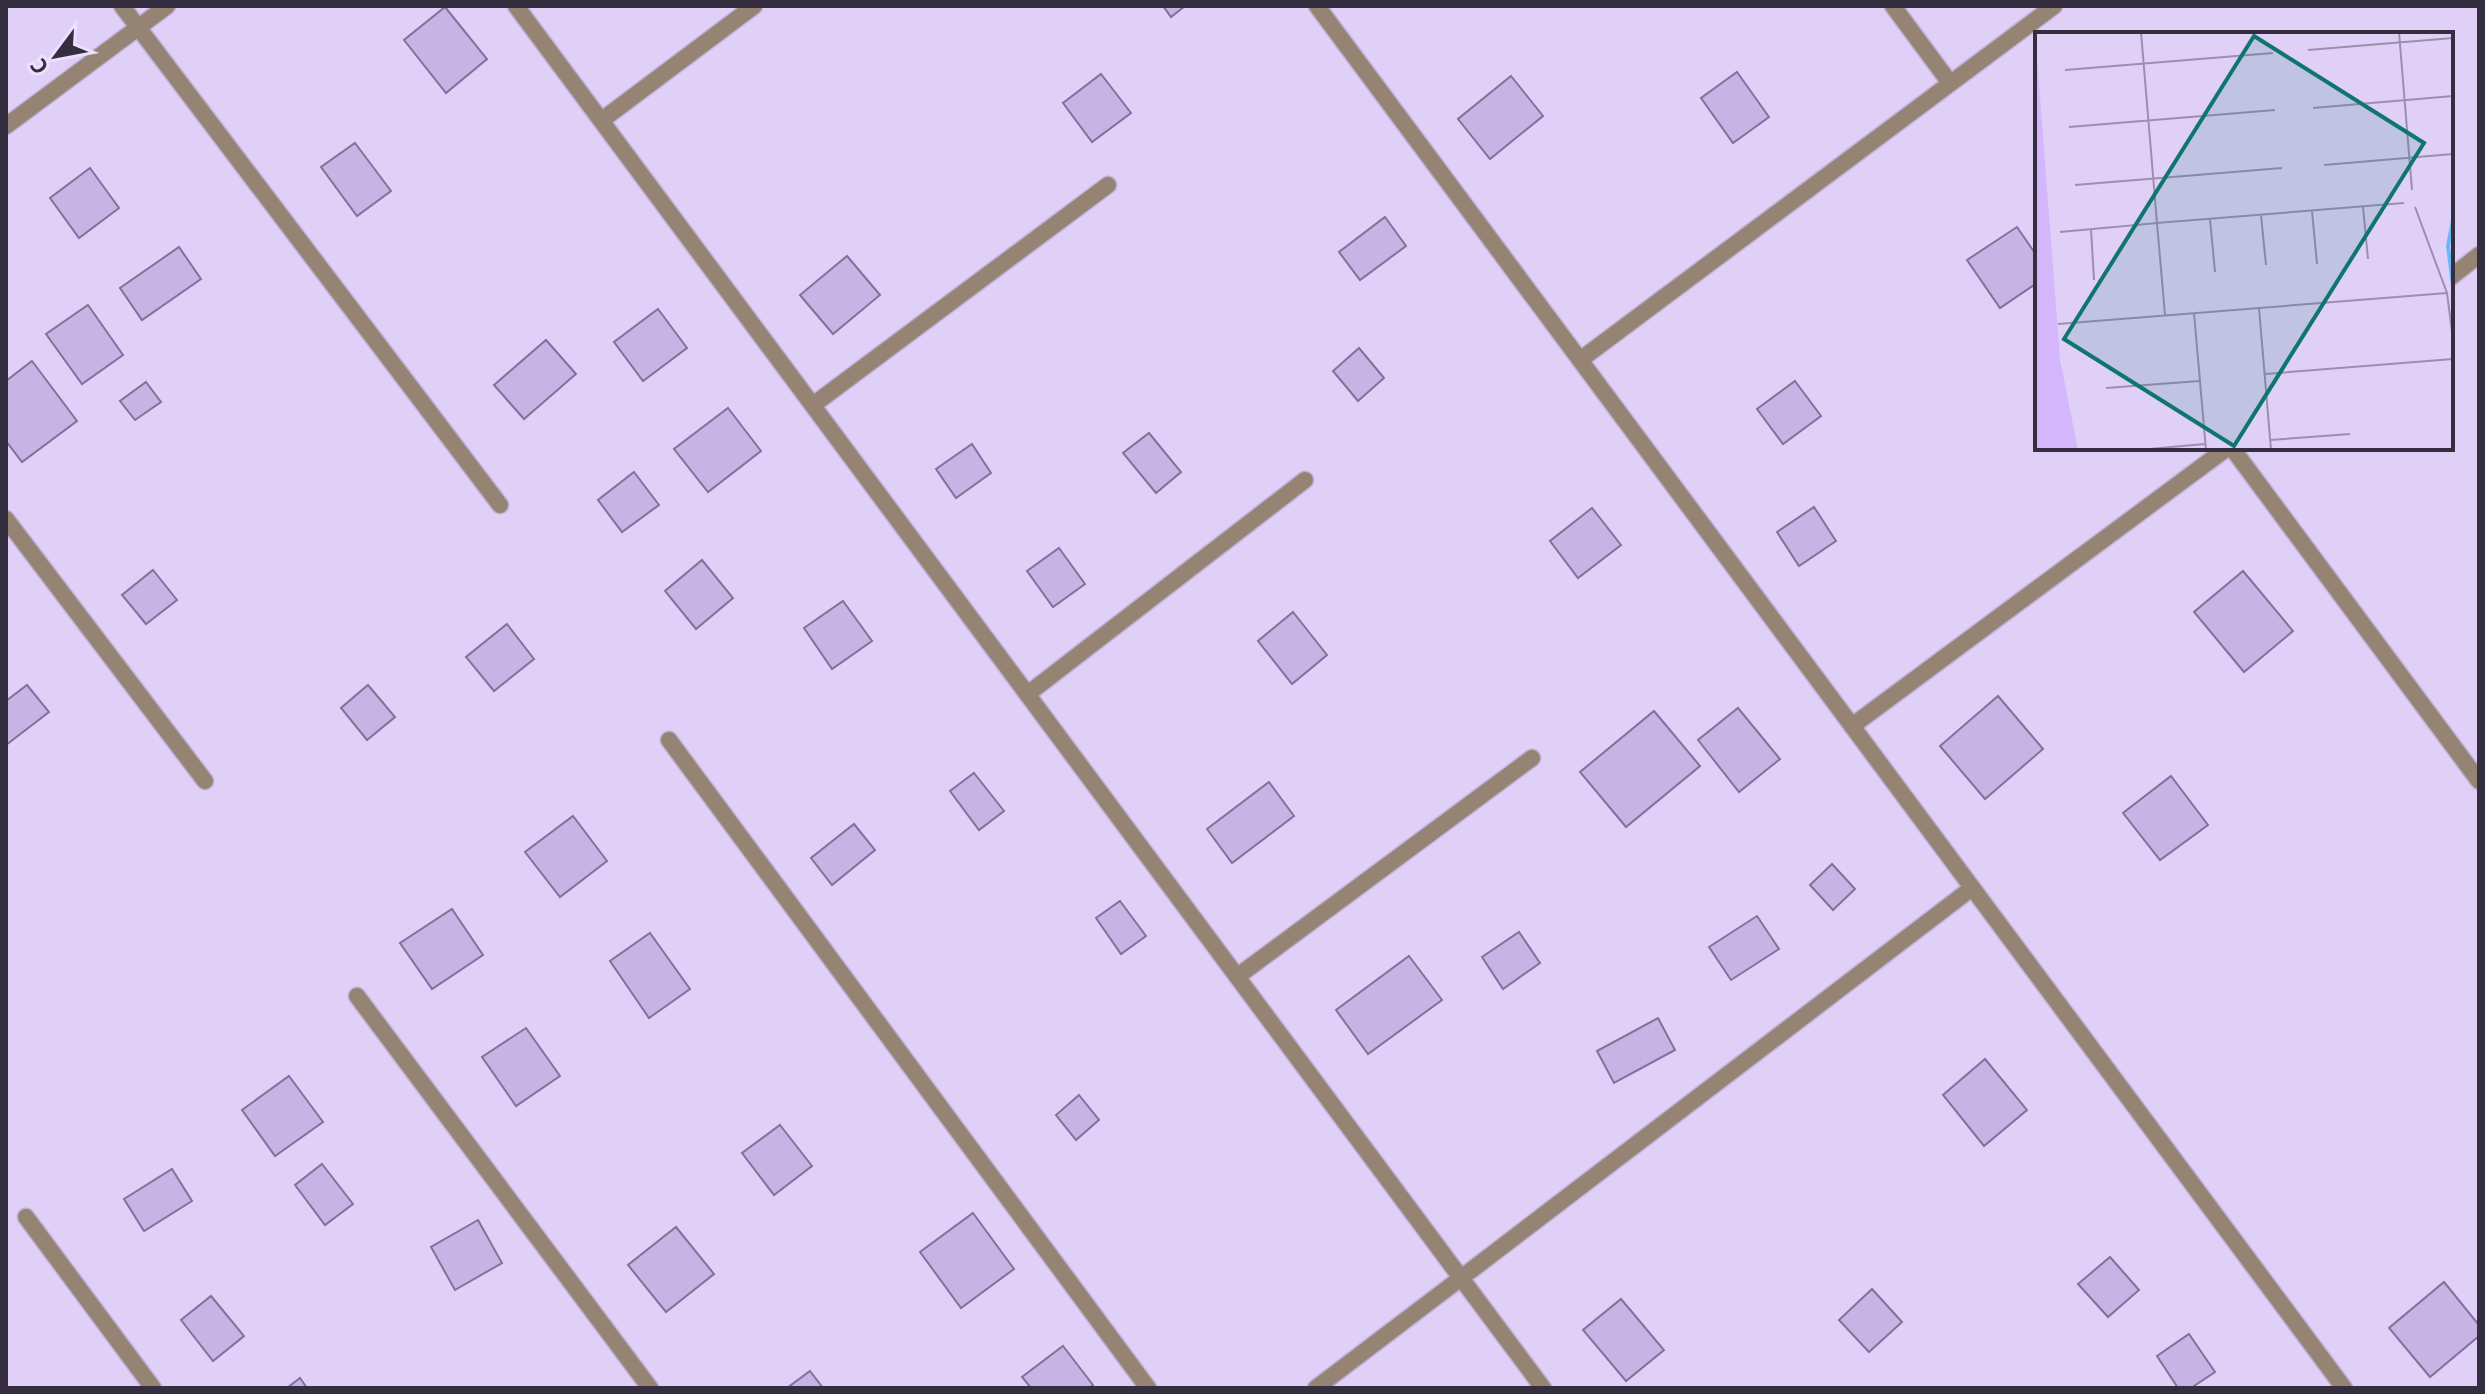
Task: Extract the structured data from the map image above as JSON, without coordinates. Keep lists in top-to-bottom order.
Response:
{
  "north": "bottom left"
}
